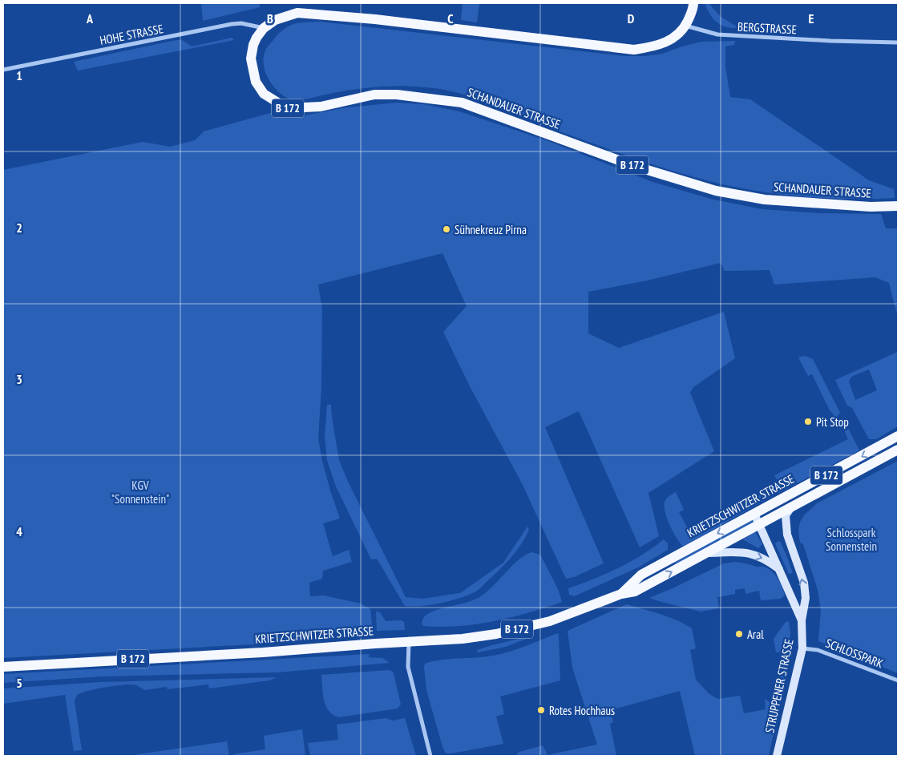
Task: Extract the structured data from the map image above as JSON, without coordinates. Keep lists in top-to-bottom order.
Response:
{
  "streets": {
    "main road": [
      "B 172",
      "SCHANDAUER STRASSE",
      "KRIETZSCHWITZER STRASSE",
      "STRUPPENER STRASSE"
    ],
    "street": ["BERGSTRASSE", "HOHE STRASSE", "SCHLOSSPARK"]
  },
  "crossings": [
    ["BERGSTRASSE", "SCHANDAUER STRASSE"],
    ["HOHE STRASSE", "SCHANDAUER STRASSE"],
    ["KRIETZSCHWITZER STRASSE", "STRUPPENER STRASSE"],
    ["SCHLOSSPARK", "STRUPPENER STRASSE"]
  ],
  "parks": ["KGV \"Sonnenstein\"", "Schlosspark Sonnenstein"],
  "places": [
    "Sühnekreuz Pirna",
    "Pit Stop",
    "Aral",
    "Rotes Hochhaus"
  ],
  "grid": {
    "columns": [
      "A",
      "B",
      "C",
      "D",
      "E"
    ],
    "rows": [
      "1",
      "2",
      "3",
      "4",
      "5"
    ]
  }
}
